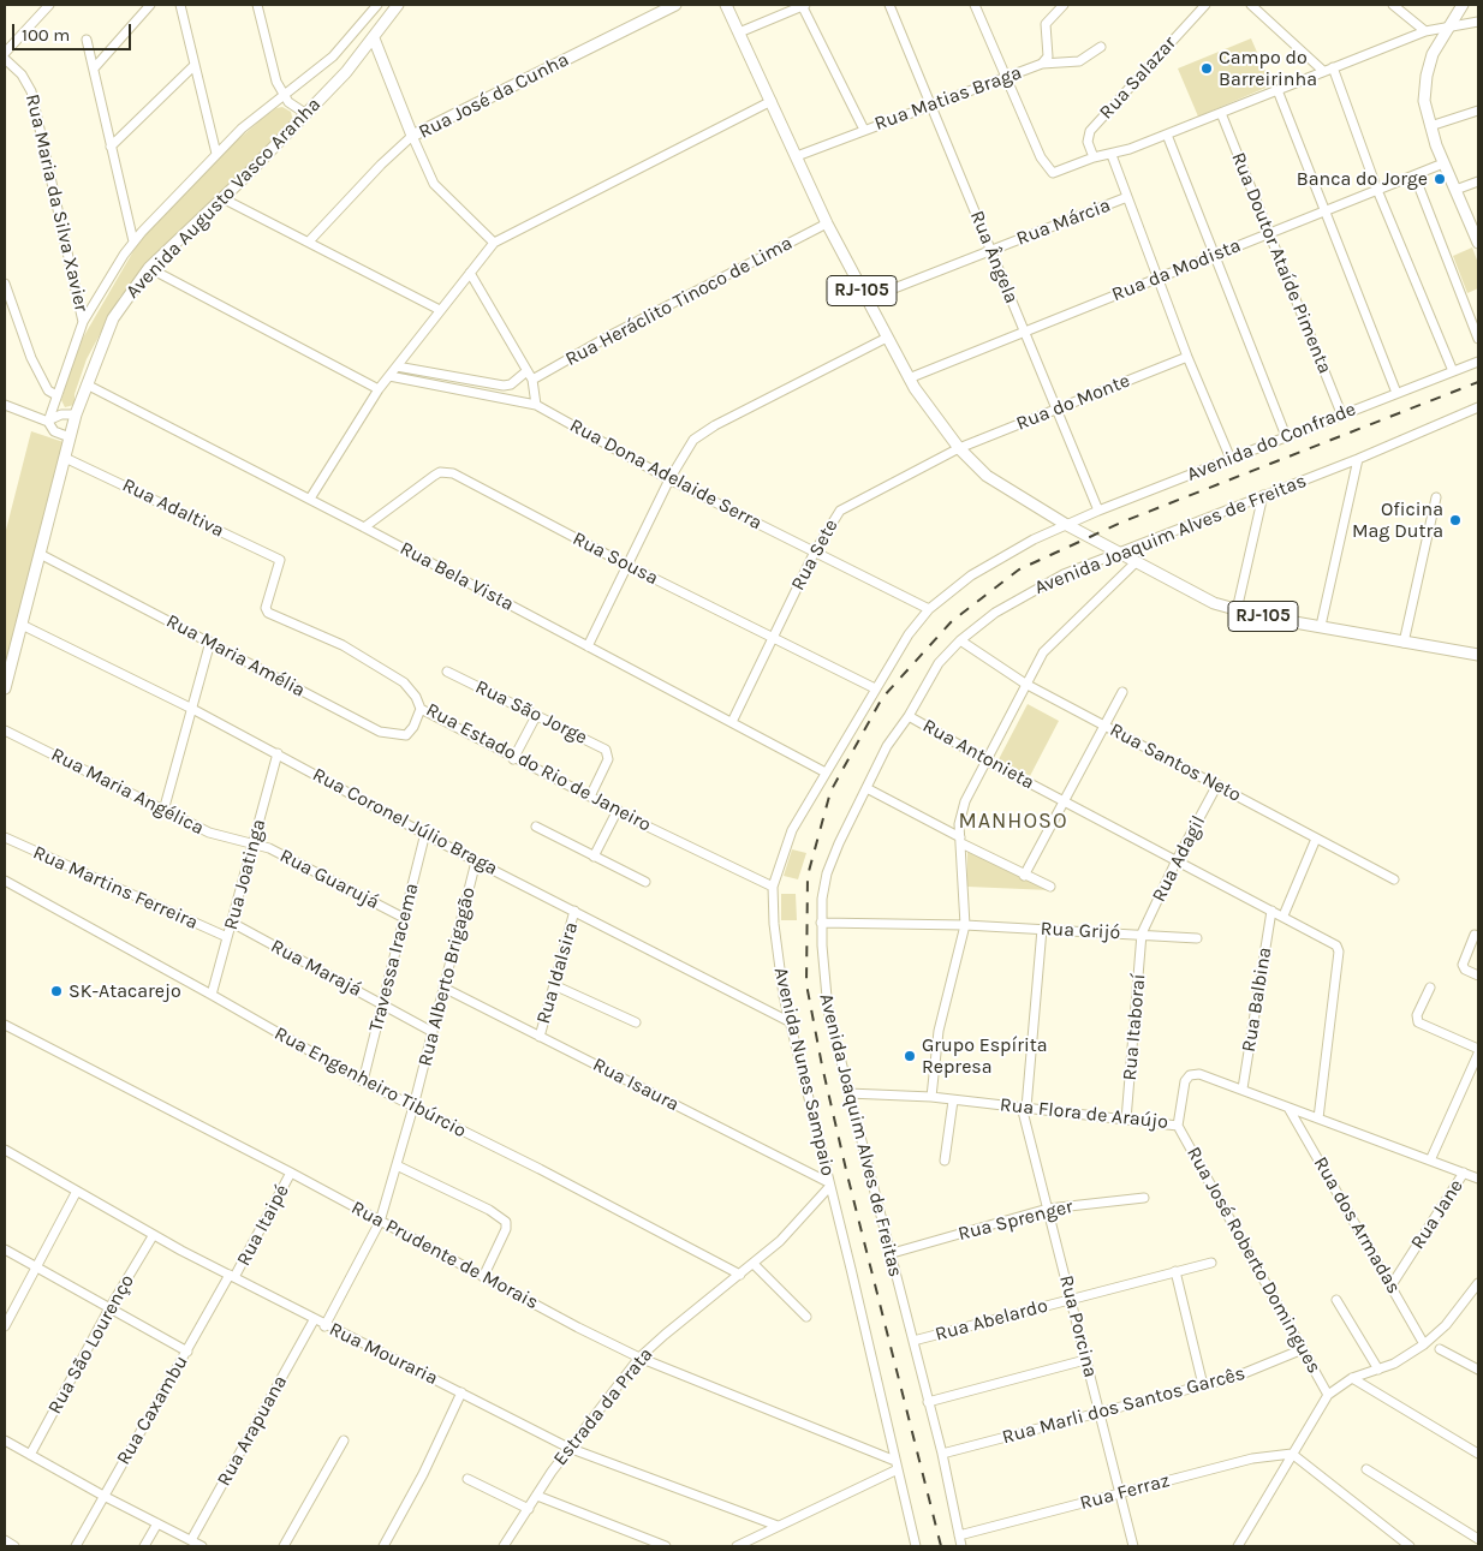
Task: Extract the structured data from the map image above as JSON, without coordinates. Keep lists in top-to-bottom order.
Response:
{
  "streets": {
    "main road": ["Rua José da Cunha", "Avenida Augusto Vasco Aranha", "RJ-105"],
    "street": [
      "Rua Salazar",
      "Rua Matias Braga",
      "Rua Maria da Silva Xavier",
      "Rua Márcia",
      "Rua Ângela",
      "Rua Doutor Ataíde Pimenta",
      "Rua da Modista",
      "Rua Heráclito Tinoco de Lima",
      "Rua do Monte",
      "Avenida do Confrade",
      "Rua Dona Adelaide Serra",
      "Rua Adaltiva",
      "Avenida Joaquim Alves de Freitas",
      "Rua Sete",
      "Rua Sousa",
      "Rua Bela Vista",
      "Rua Maria Amélia",
      "Rua São Jorge",
      "Rua Antonieta",
      "Rua Santos Neto",
      "Rua Estado do Rio de Janeiro",
      "Rua Maria Angélica",
      "Rua Coronel Júlio Braga",
      "Rua Adagil",
      "Rua Joatinga",
      "Rua Guarujá",
      "Rua Martins Ferreira",
      "Rua Grijó",
      "Travessa Iracema",
      "Rua Marajá",
      "Rua Idalsira",
      "Rua Alberto Brigagão",
      "Rua Balbina",
      "Rua Itaboraí",
      "Avenida Nunes Sampaio",
      "Rua Engenheiro Tibúrcio",
      "Rua Isaura",
      "Rua Flora de Araújo",
      "Rua Jane",
      "Rua Sprenger",
      "Rua Itaipé",
      "Rua dos Armadas",
      "Rua Prudente de Morais",
      "Rua José Roberto Domingues",
      "Rua Abelardo",
      "Rua Porcina",
      "Rua São Lourenço",
      "Rua Mouraria",
      "Rua Marli dos Santos Garcês",
      "Estrada da Prata",
      "Rua Caxambu",
      "Rua Arapuana",
      "Rua Ferraz"
    ]
  },
  "crossings": [
    ["Rua Matias Braga", "Rua Ângela"],
    ["Rua Matias Braga", "RJ-105"],
    ["Avenida Augusto Vasco Aranha", "Rua Adaltiva"],
    ["Avenida Augusto Vasco Aranha", "Rua Bela Vista"],
    ["Avenida Augusto Vasco Aranha", "Rua Maria Amélia"],
    ["Avenida Augusto Vasco Aranha", "Rua Coronel Júlio Braga"],
    ["Rua Márcia", "Rua Ângela"],
    ["Rua Márcia", "RJ-105"],
    ["Rua Ângela", "Rua da Modista"],
    ["Rua Ângela", "Rua do Monte"],
    ["Rua Ângela", "Avenida do Confrade"],
    ["Rua Doutor Ataíde Pimenta", "Rua da Modista"],
    ["Rua Doutor Ataíde Pimenta", "Avenida do Confrade"],
    ["Rua da Modista", "RJ-105"],
    ["RJ-105", "Rua Heráclito Tinoco de Lima"],
    ["RJ-105", "Rua do Monte"],
    ["RJ-105", "Avenida do Confrade"],
    ["RJ-105", "Avenida Joaquim Alves de Freitas"],
    ["RJ-105", "Rua Sete"],
    ["RJ-105", "Avenida Nunes Sampaio"],
    ["Rua do Monte", "Rua Sete"],
    ["Avenida do Confrade", "Avenida Nunes Sampaio"],
    ["Rua Dona Adelaide Serra", "Rua Sete"],
    ["Rua Dona Adelaide Serra", "Avenida Nunes Sampaio"],
    ["Rua Adaltiva", "Rua Estado do Rio de Janeiro"],
    ["Avenida Joaquim Alves de Freitas", "Rua Antonieta"],
    ["Avenida Joaquim Alves de Freitas", "Rua Santos Neto"],
    ["Avenida Joaquim Alves de Freitas", "Rua Grijó"],
    ["Avenida Joaquim Alves de Freitas", "Rua Flora de Araújo"],
    ["Avenida Joaquim Alves de Freitas", "Rua Sprenger"],
    ["Avenida Joaquim Alves de Freitas", "Rua Abelardo"],
    ["Avenida Joaquim Alves de Freitas", "Rua Marli dos Santos Garcês"],
    ["Avenida Joaquim Alves de Freitas", "Rua Ferraz"],
    ["Rua Sete", "Rua Sousa"],
    ["Rua Sete", "Rua Bela Vista"],
    ["Rua Sousa", "Rua Bela Vista"],
    ["Rua Sousa", "Avenida Nunes Sampaio"],
    ["Rua Bela Vista", "Avenida Nunes Sampaio"],
    ["Rua Maria Amélia", "Rua Estado do Rio de Janeiro"],
    ["Rua São Jorge", "Rua Estado do Rio de Janeiro"],
    ["Rua Antonieta", "Rua Adagil"],
    ["Rua Antonieta", "Rua Balbina"],
    ["Rua Antonieta", "Rua Flora de Araújo"],
    ["Rua Santos Neto", "Rua Adagil"],
    ["Rua Estado do Rio de Janeiro", "Avenida Nunes Sampaio"],
    ["Rua Maria Angélica", "Rua Joatinga"],
    ["Rua Maria Angélica", "Rua Guarujá"],
    ["Rua Coronel Júlio Braga", "Rua Joatinga"],
    ["Rua Coronel Júlio Braga", "Travessa Iracema"],
    ["Rua Coronel Júlio Braga", "Rua Idalsira"],
    ["Rua Coronel Júlio Braga", "Rua Alberto Brigagão"],
    ["Rua Coronel Júlio Braga", "Avenida Nunes Sampaio"],
    ["Rua Adagil", "Rua Grijó"],
    ["Rua Adagil", "Rua Itaboraí"],
    ["Rua Joatinga", "Rua Guarujá"],
    ["Rua Joatinga", "Rua Martins Ferreira"],
    ["Rua Joatinga", "Rua Marajá"],
    ["Rua Joatinga", "Rua Engenheiro Tibúrcio"],
    ["Rua Guarujá", "Travessa Iracema"],
    ["Rua Grijó", "Rua Itaboraí"],
    ["Rua Grijó", "Rua Porcina"],
    ["Travessa Iracema", "Rua Marajá"],
    ["Travessa Iracema", "Rua Engenheiro Tibúrcio"],
    ["Rua Marajá", "Rua Alberto Brigagão"],
    ["Rua Idalsira", "Rua Isaura"],
    ["Rua Alberto Brigagão", "Rua Engenheiro Tibúrcio"],
    ["Rua Alberto Brigagão", "Rua Isaura"],
    ["Rua Alberto Brigagão", "Rua Prudente de Morais"],
    ["Rua Alberto Brigagão", "Rua Mouraria"],
    ["Rua Balbina", "Rua Flora de Araújo"],
    ["Rua Itaboraí", "Rua Flora de Araújo"],
    ["Avenida Nunes Sampaio", "Rua Isaura"],
    ["Avenida Nunes Sampaio", "Rua Prudente de Morais"],
    ["Avenida Nunes Sampaio", "Estrada da Prata"],
    ["Rua Engenheiro Tibúrcio", "Estrada da Prata"],
    ["Rua Isaura", "Estrada da Prata"],
    ["Rua Flora de Araújo", "Rua Jane"],
    ["Rua Flora de Araújo", "Rua dos Armadas"],
    ["Rua Flora de Araújo", "Rua José Roberto Domingues"],
    ["Rua Flora de Araújo", "Rua Porcina"],
    ["Rua Jane", "Rua dos Armadas"],
    ["Rua Sprenger", "Rua Porcina"],
    ["Rua Itaipé", "Rua Prudente de Morais"],
    ["Rua Itaipé", "Rua Mouraria"],
    ["Rua Itaipé", "Rua Caxambu"],
    ["Rua Prudente de Morais", "Estrada da Prata"],
    ["Rua José Roberto Domingues", "Rua Marli dos Santos Garcês"],
    ["Rua Abelardo", "Rua Porcina"],
    ["Rua Porcina", "Rua Marli dos Santos Garcês"],
    ["Rua Porcina", "Rua Ferraz"],
    ["Rua São Lourenço", "Rua Mouraria"],
    ["Rua Mouraria", "Estrada da Prata"],
    ["Rua Mouraria", "Rua Caxambu"],
    ["Rua Mouraria", "Rua Arapuana"]
  ],
  "districts": ["MANHOSO"],
  "places": [
    "Campo do Barreirinha",
    "Banca do Jorge",
    "Oficina Mag Dutra",
    "SK-Atacarejo",
    "Grupo Espírita Represa"
  ],
  "scale_bar": "100 m"
}
